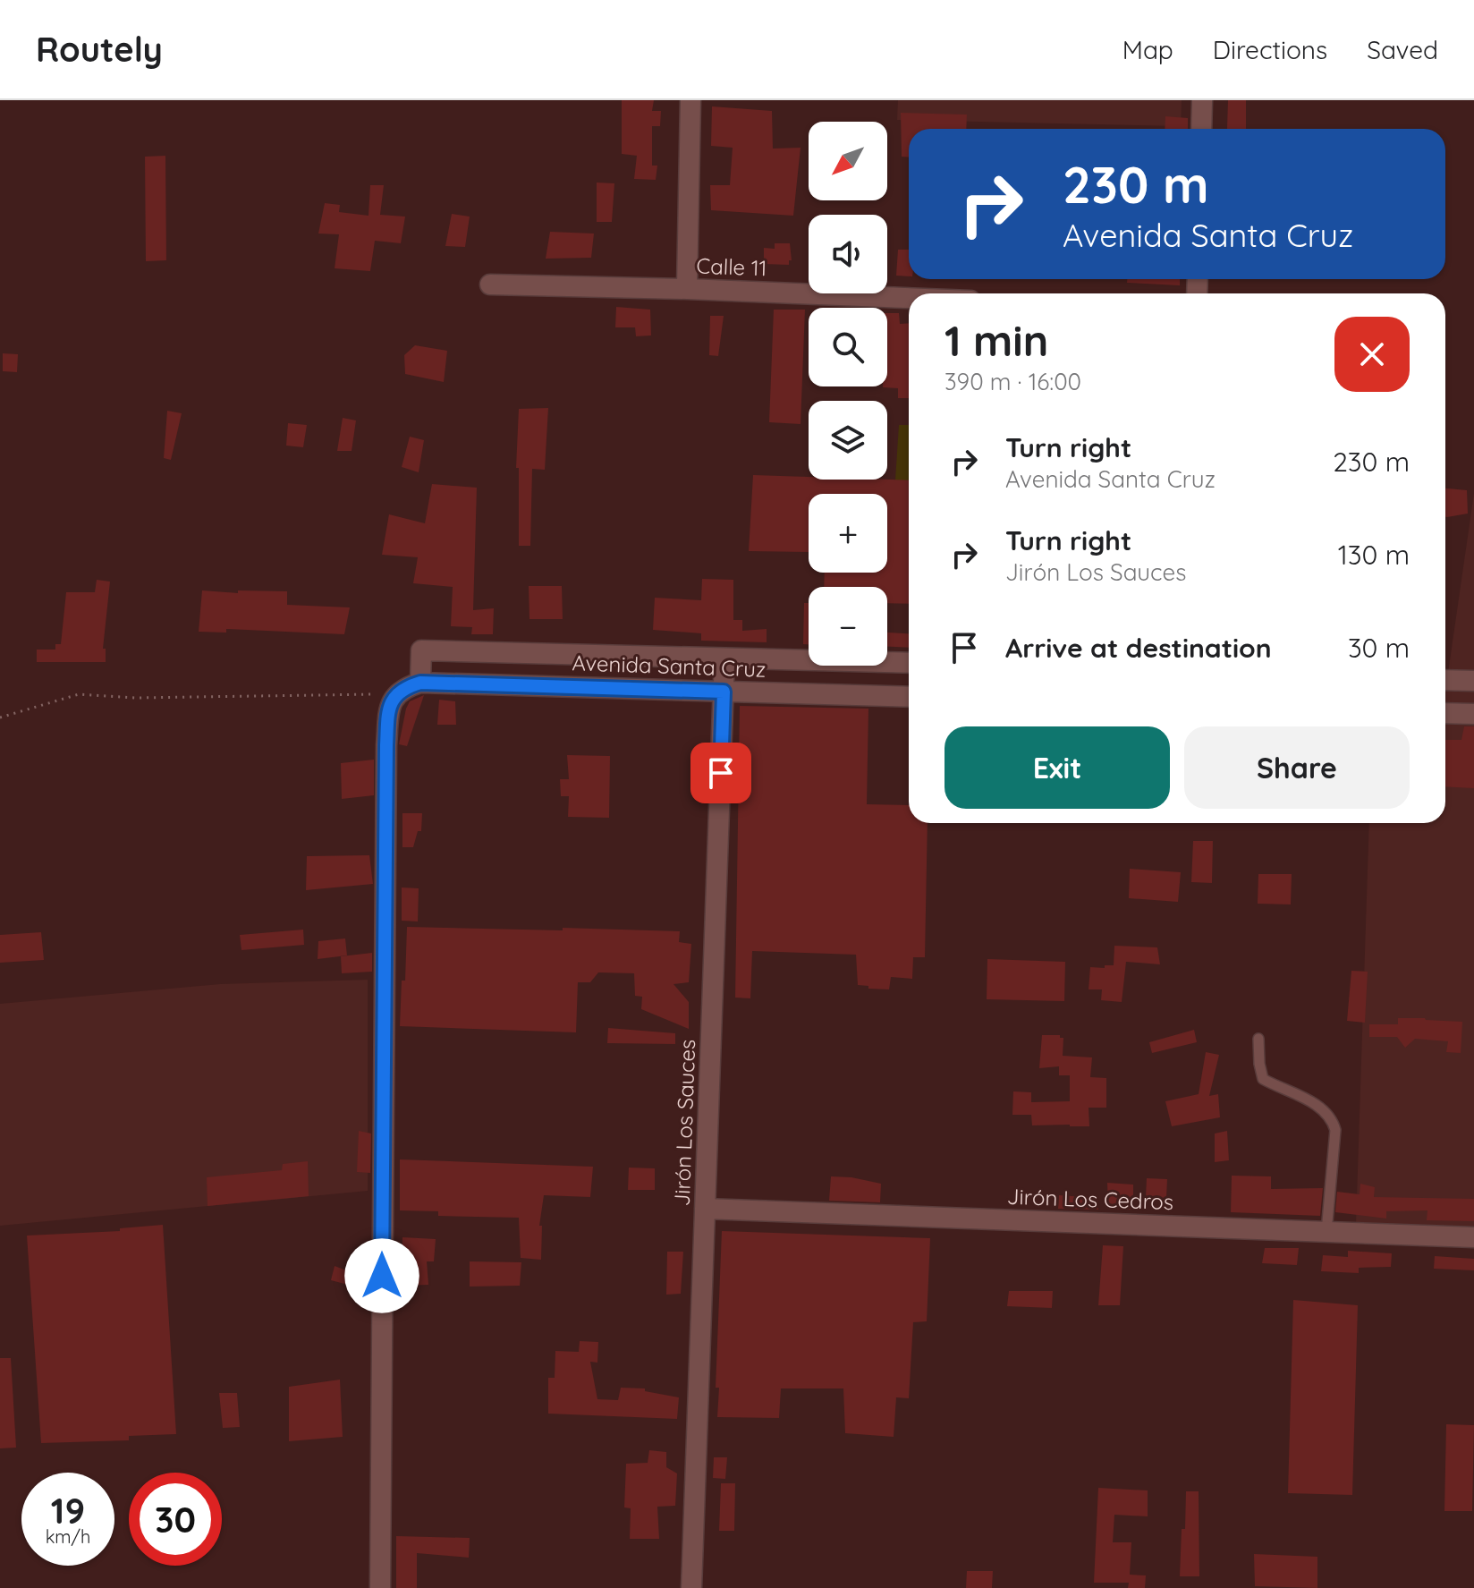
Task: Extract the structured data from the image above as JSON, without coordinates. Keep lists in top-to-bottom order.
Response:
{
  "streets": {
    "street": [
      "Calle 11",
      "Avenida Santa Cruz",
      "Jirón Los Sauces",
      "Jirón Los Cedros"
    ]
  },
  "crossings": [
    ["Avenida Santa Cruz", "Jirón Los Sauces"],
    ["Jirón Los Sauces", "Jirón Los Cedros"]
  ],
  "north": "bottom left",
  "page": {
    "header": "Routely",
    "nav": ["Map", "Directions", "Saved"],
    "map_buttons": ["+", "−"],
    "turn": ["230 m", "Avenida Santa Cruz"],
    "heading": ["1 min", "390 m · 16:00"],
    "list": [
      {
        "name": "Turn right",
        "note": "Avenida Santa Cruz",
        "value": "230 m"
      },
      {
        "name": "Turn right",
        "note": "Jirón Los Sauces",
        "value": "130 m"
      },
      {
        "name": "Arrive at destination",
        "value": "30 m"
      }
    ],
    "buttons": ["Exit", "Share"],
    "speed": "19 km/h",
    "limit": "30"
  }
}
